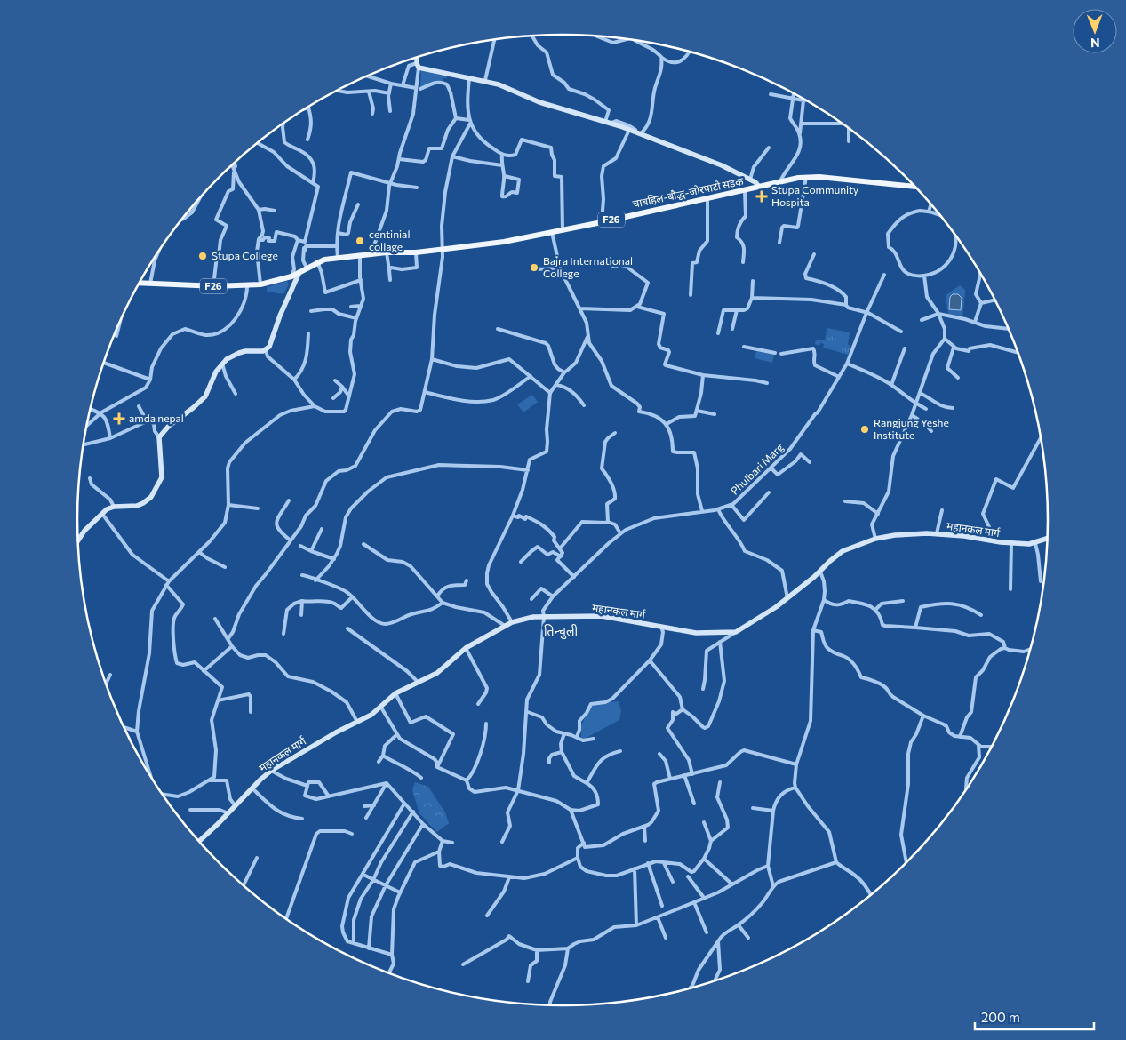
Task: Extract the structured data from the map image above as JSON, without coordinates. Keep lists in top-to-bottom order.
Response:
{
  "streets": {
    "main road": ["चाबहिल-बौद्ध-जोरपाटी सडक", "F26", "महानकल मार्ग"],
    "street": ["Phulbari Marg"]
  },
  "crossings": [
    ["चाबहिल-बौद्ध-जोरपाटी सडक", "F26"],
    ["Phulbari Marg", "महानकल मार्ग"]
  ],
  "districts": ["तिन्चुली"],
  "places": {
    "health": ["Stupa Community Hospital", "amda nepal"],
    "other": [
      "centinial collage",
      "Stupa College",
      "Bajra International College",
      "Rangjung Yeshe Institute"
    ]
  },
  "scale_bar": "200 m",
  "north": "bottom"
}
